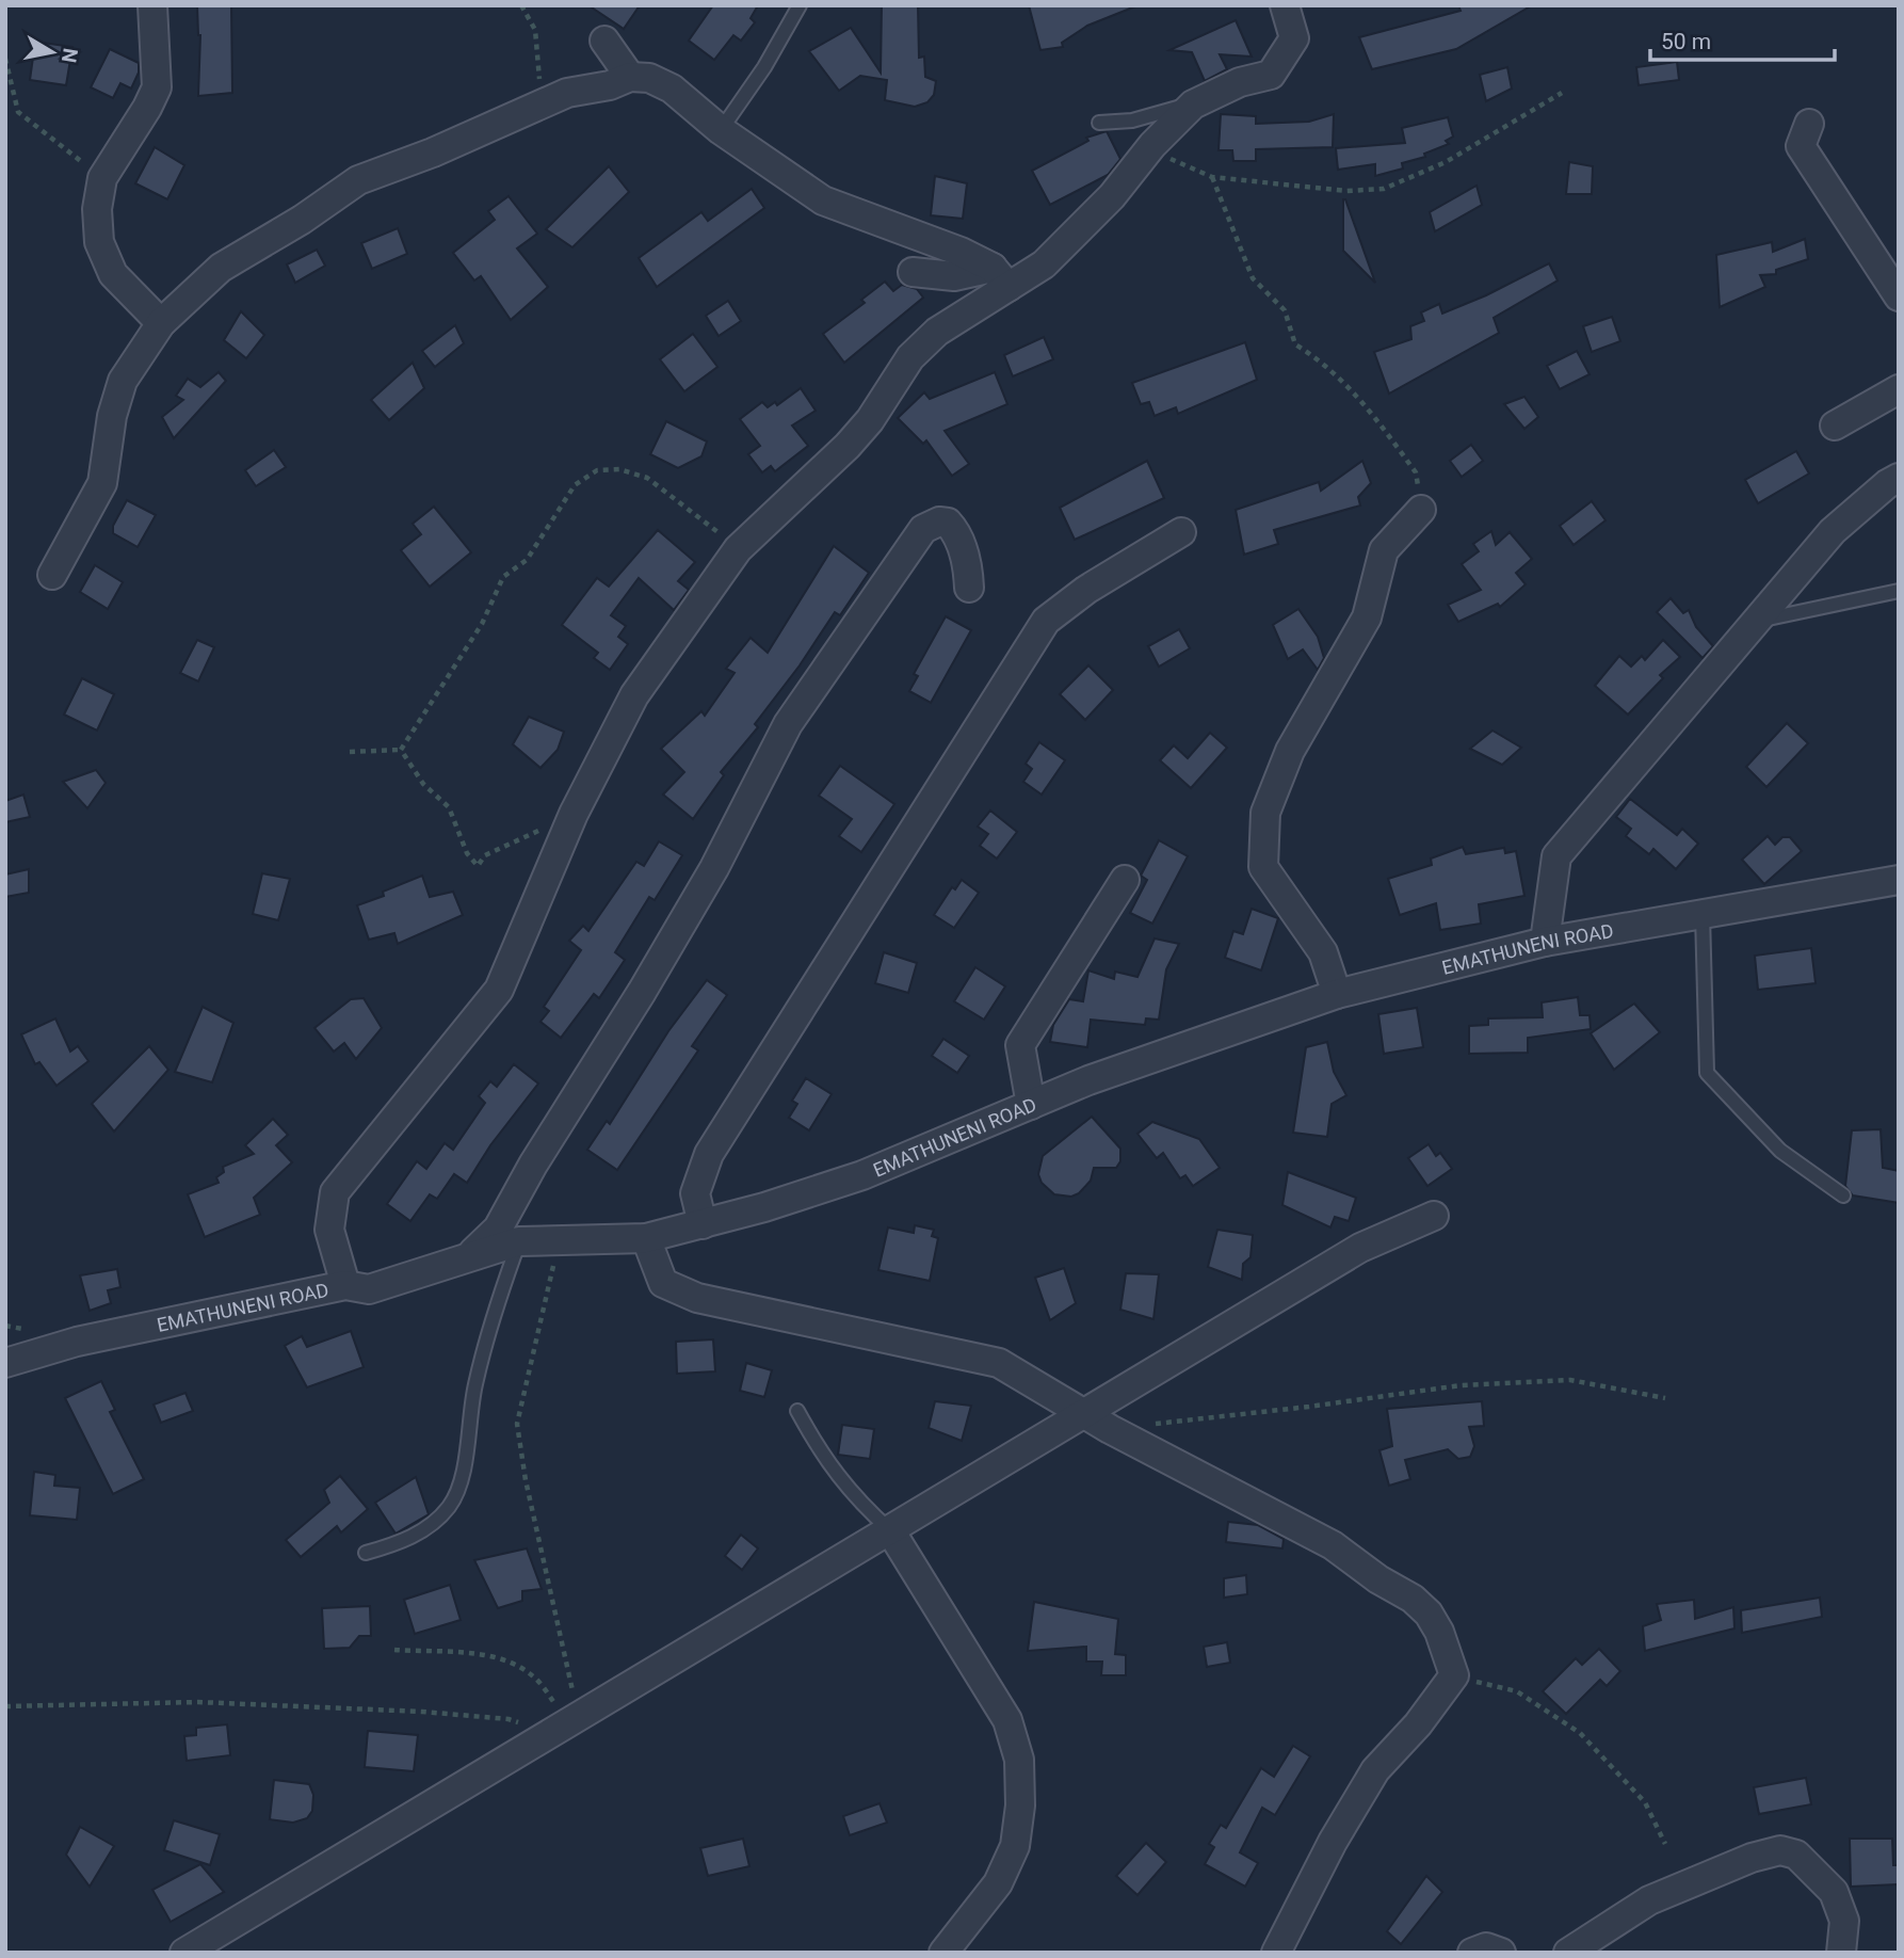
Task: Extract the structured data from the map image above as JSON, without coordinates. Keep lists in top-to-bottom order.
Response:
{
  "streets": {
    "street": ["EMATHUNENI ROAD"]
  },
  "scale_bar": "50 m",
  "north": "right"
}
